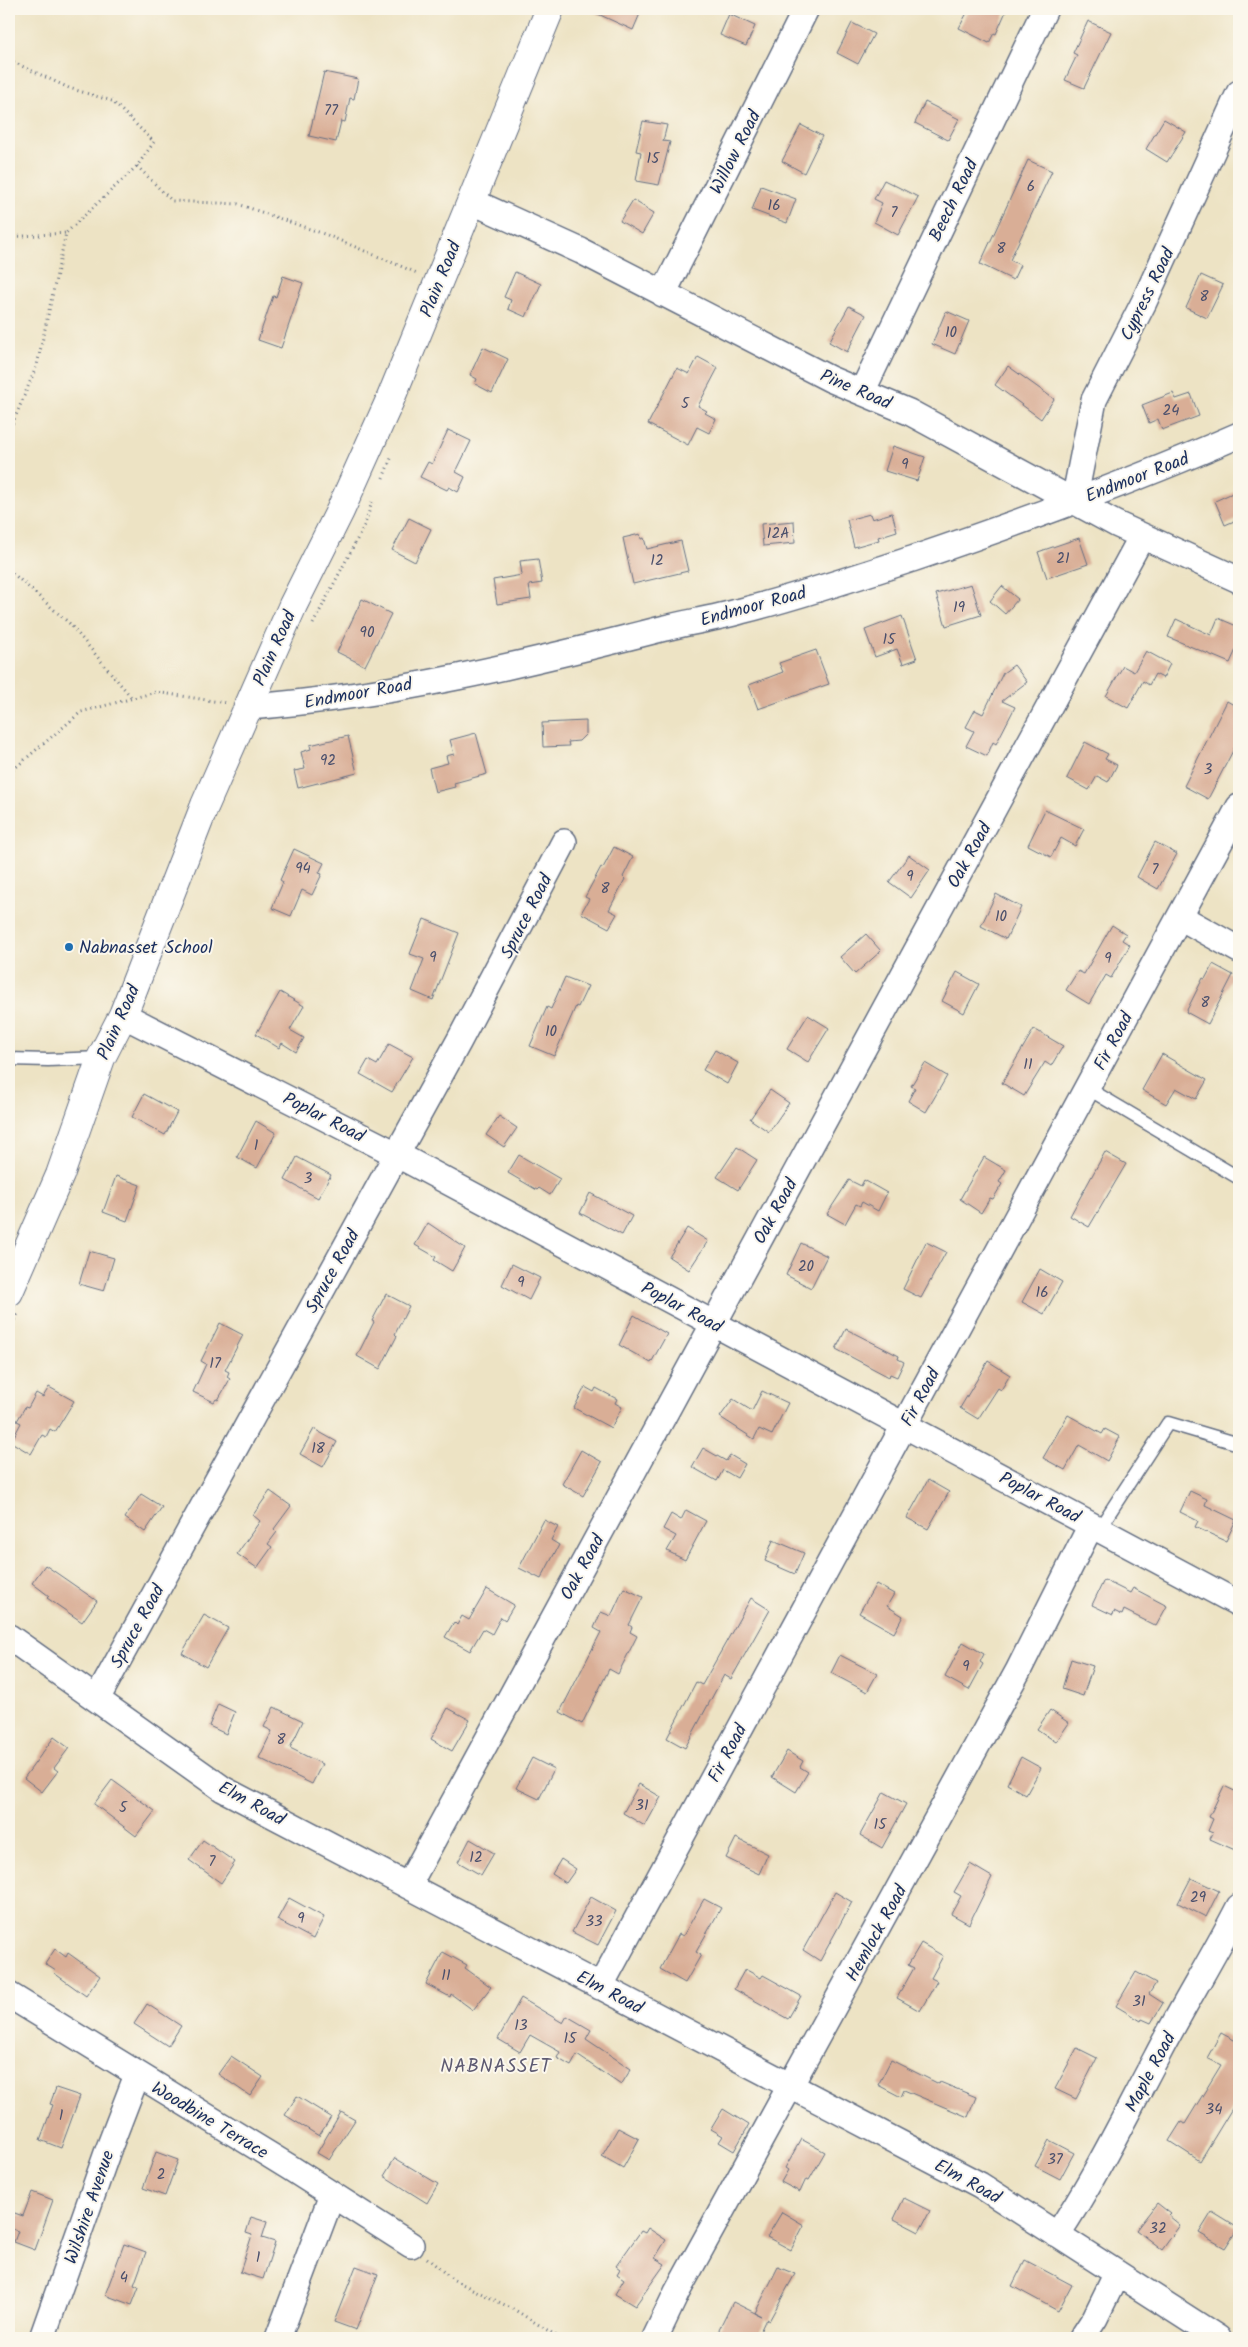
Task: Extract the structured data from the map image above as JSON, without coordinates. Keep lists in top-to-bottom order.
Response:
{
  "streets": {
    "main road": ["Plain Road"],
    "street": [
      "Willow Road",
      "Beech Road",
      "Cypress Road",
      "Pine Road",
      "Endmoor Road",
      "Oak Road",
      "Spruce Road",
      "Fir Road",
      "Poplar Road",
      "Elm Road",
      "Hemlock Road",
      "Maple Road",
      "Woodbine Terrace",
      "Wilshire Avenue"
    ]
  },
  "crossings": [
    ["Willow Road", "Pine Road"],
    ["Beech Road", "Pine Road"],
    ["Plain Road", "Pine Road"],
    ["Plain Road", "Endmoor Road"],
    ["Plain Road", "Poplar Road"],
    ["Cypress Road", "Pine Road"],
    ["Cypress Road", "Endmoor Road"],
    ["Pine Road", "Endmoor Road"],
    ["Pine Road", "Oak Road"],
    ["Oak Road", "Poplar Road"],
    ["Oak Road", "Elm Road"],
    ["Spruce Road", "Poplar Road"],
    ["Spruce Road", "Elm Road"],
    ["Fir Road", "Poplar Road"],
    ["Fir Road", "Elm Road"],
    ["Poplar Road", "Hemlock Road"],
    ["Elm Road", "Hemlock Road"],
    ["Elm Road", "Maple Road"],
    ["Woodbine Terrace", "Wilshire Avenue"]
  ],
  "districts": ["NABNASSET"],
  "places": ["Nabnasset School"],
  "house_numbers": [
    "77",
    "15",
    "6",
    "16",
    "7",
    "8",
    "8",
    "10",
    "5",
    "24",
    "9",
    "12A",
    "21",
    "12",
    "19",
    "90",
    "15",
    "92",
    "3",
    "94",
    "7",
    "9",
    "8",
    "10",
    "9",
    "9",
    "8",
    "10",
    "11",
    "1",
    "3",
    "20",
    "9",
    "16",
    "17",
    "18",
    "9",
    "8",
    "31",
    "5",
    "15",
    "12",
    "7",
    "29",
    "9",
    "33",
    "11",
    "31",
    "13",
    "15",
    "34",
    "1",
    "37",
    "2",
    "32",
    "1",
    "4"
  ]
}
